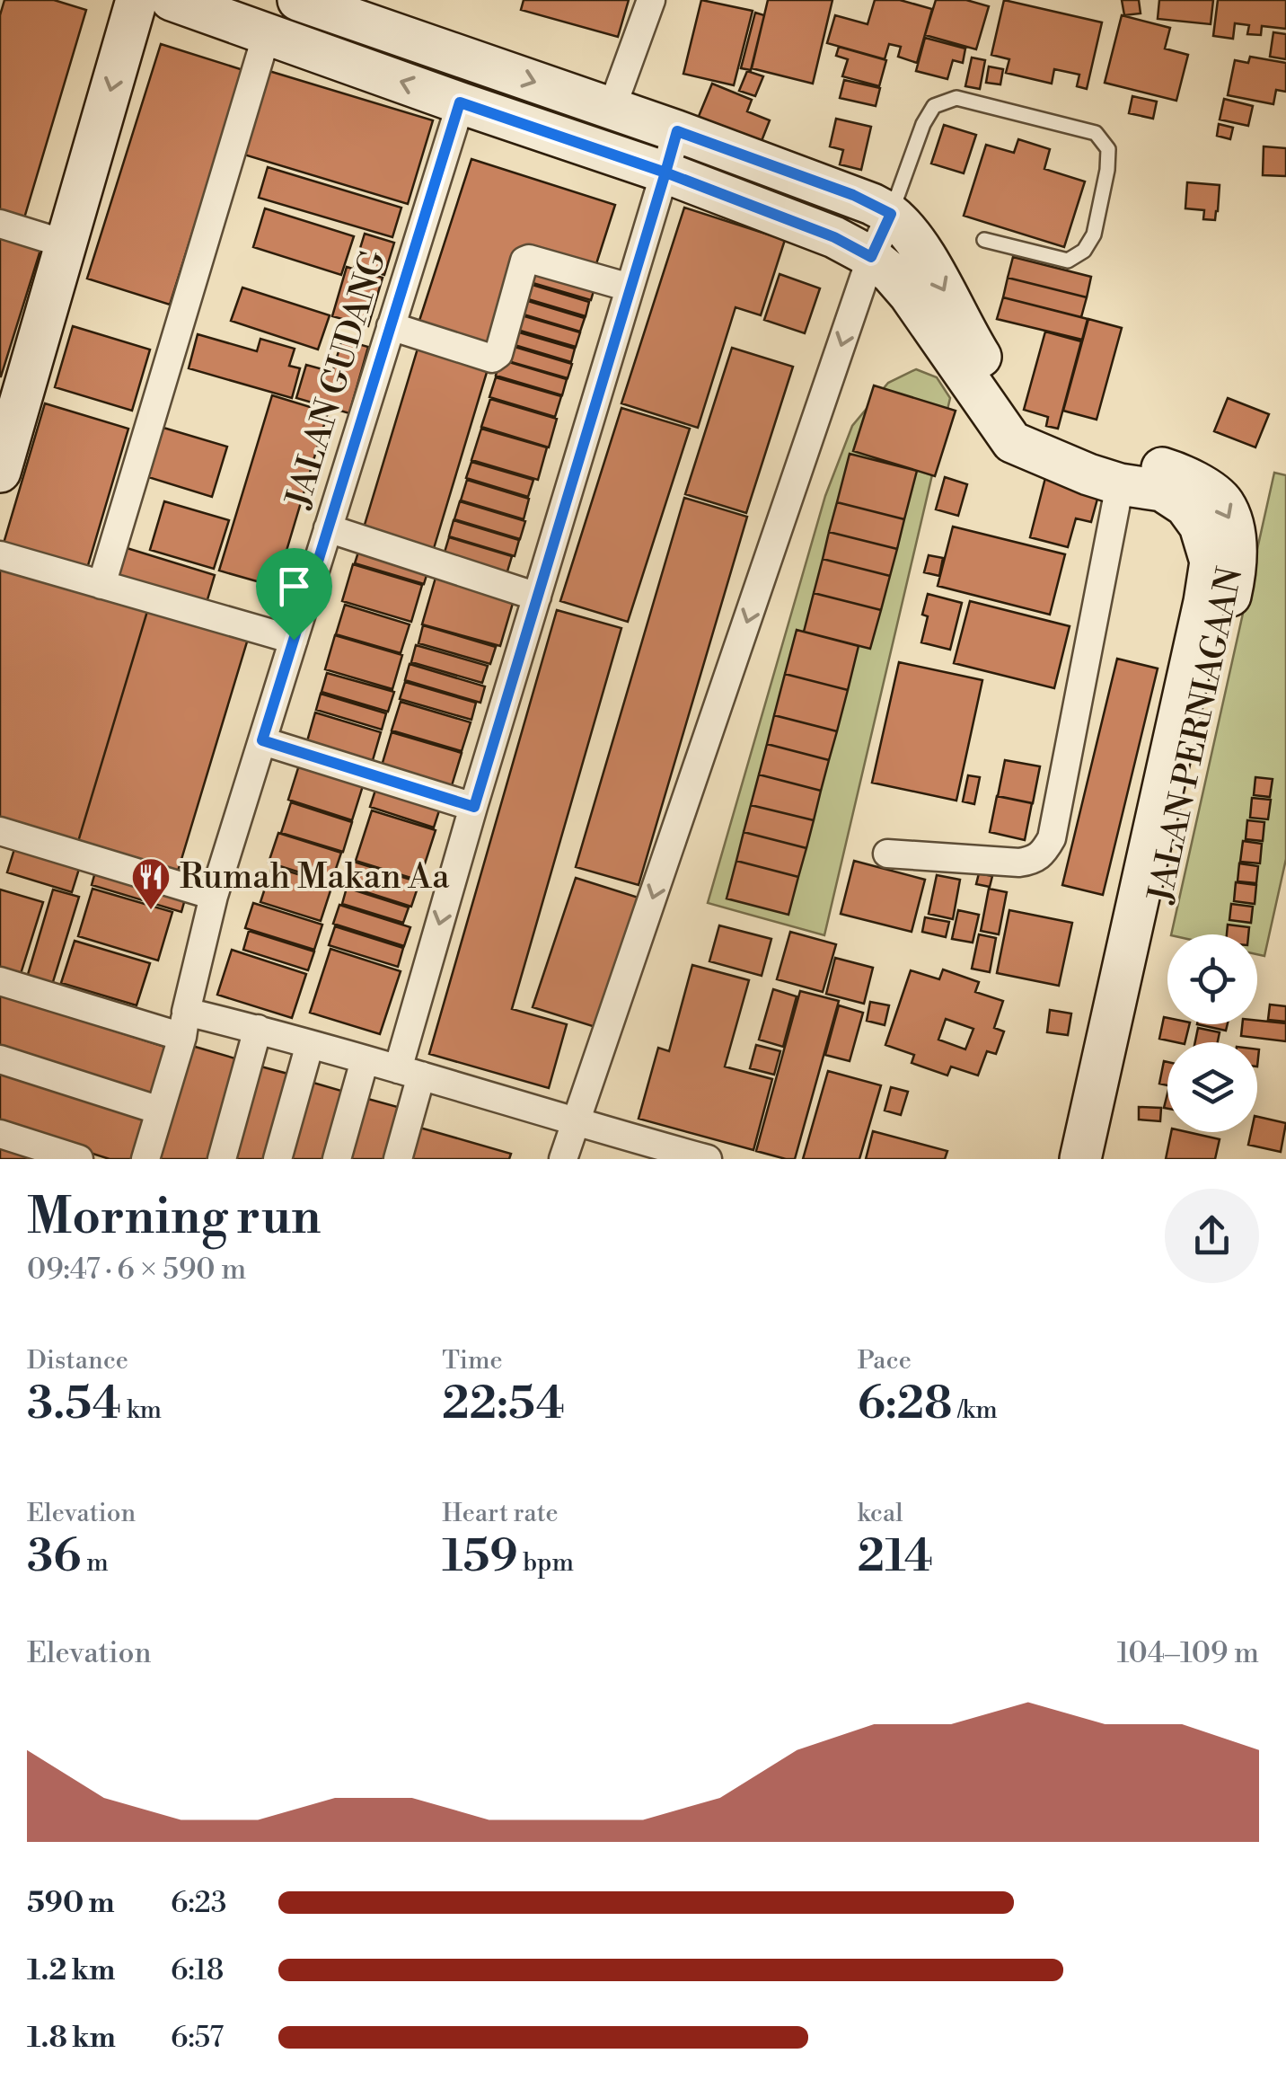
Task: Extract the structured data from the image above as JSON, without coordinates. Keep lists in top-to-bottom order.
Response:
{
  "streets": {
    "street": ["JALAN GUDANG", "JALAN PERNIAGAAN"]
  },
  "crossings": [
    ["JALAN GUDANG", "JALAN PERNIAGAAN"]
  ],
  "places": {
    "restaurant": ["Rumah Makan Aa"]
  },
  "page": {
    "heading": ["Morning run", "09:47 · 6 × 590 m"],
    "stats": [
      ["Distance", "3.54 km"],
      ["Time", "22:54"],
      ["Pace", "6:28 /km"],
      ["Elevation", "36 m"],
      ["Heart rate", "159 bpm"],
      ["kcal", "214"]
    ],
    "chart": ["Elevation", "104–109 m"],
    "list": [
      {
        "name": "590 m",
        "note": "6:23"
      },
      {
        "name": "1.2 km",
        "note": "6:18"
      },
      {
        "name": "1.8 km",
        "note": "6:57"
      }
    ]
  }
}
